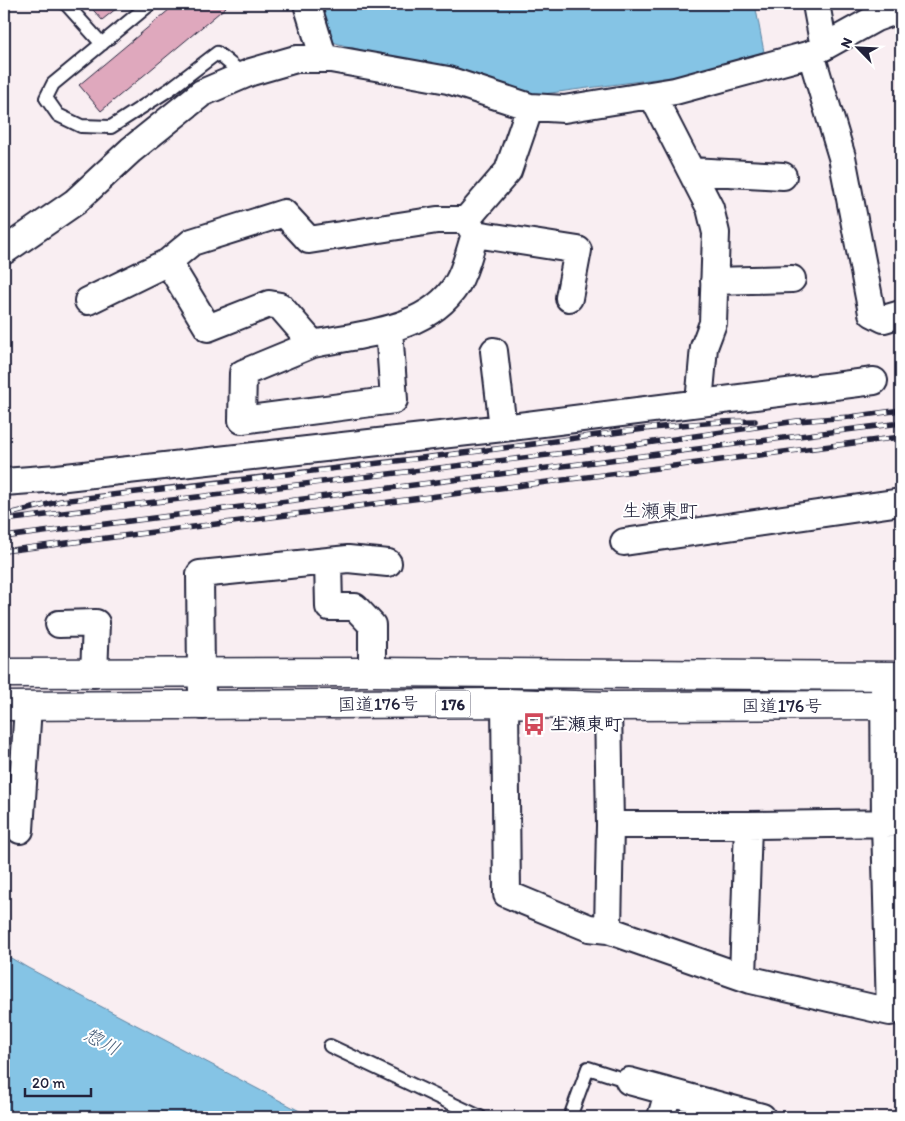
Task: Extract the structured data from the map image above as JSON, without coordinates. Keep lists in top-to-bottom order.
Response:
{
  "streets": {
    "highway": ["国道176号", "176"]
  },
  "districts": ["生瀬東町"],
  "water": ["惣川"],
  "places": {
    "bus stop": ["生瀬東町"]
  },
  "scale_bar": "20 m",
  "north": "top left"
}
